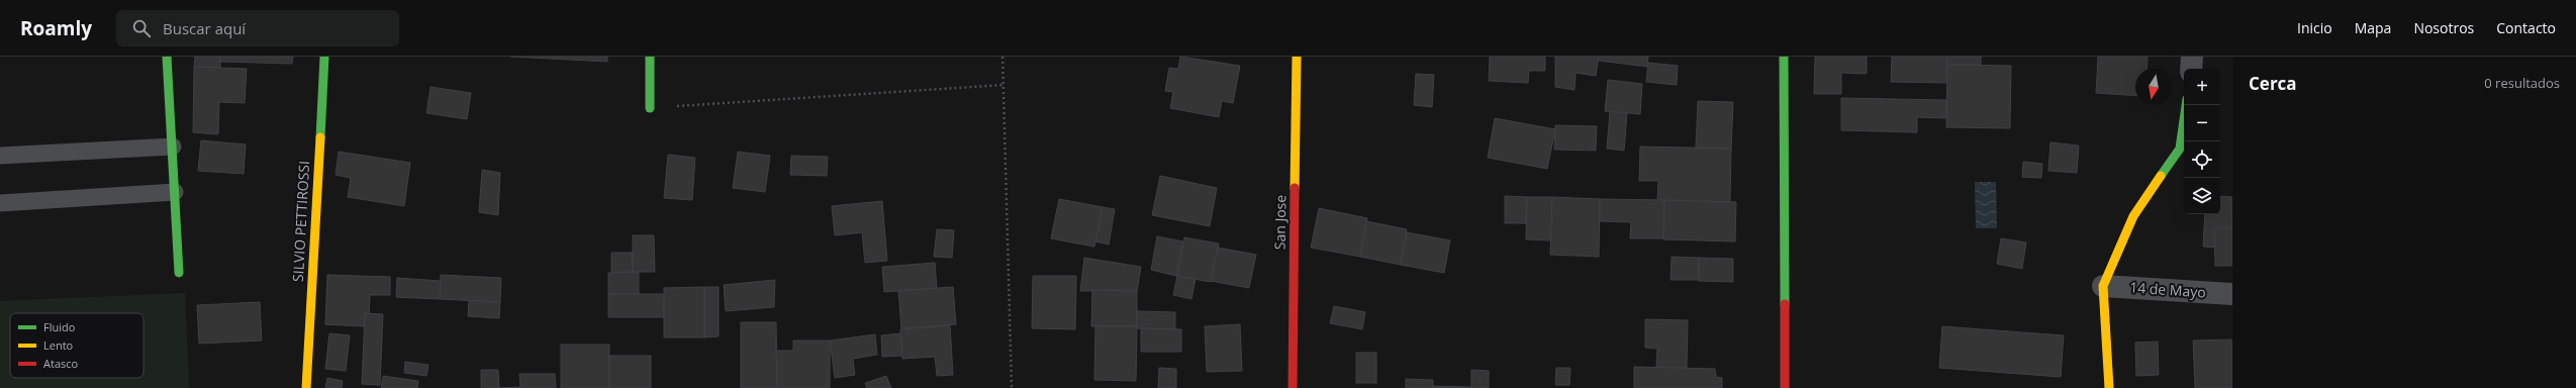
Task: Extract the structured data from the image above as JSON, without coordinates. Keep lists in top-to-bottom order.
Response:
{
  "streets": {
    "street": ["SILVIO PETTIROSSI", "San Jose", "14 de Mayo"]
  },
  "legend": ["Fluido", "Lento", "Atasco"],
  "north": "bottom",
  "page": {
    "header": "Roamly",
    "search": "Buscar aquí",
    "nav": [
      "Inicio",
      "Mapa",
      "Nosotros",
      "Contacto"
    ],
    "heading": ["Cerca", "0 resultados"],
    "map_buttons": ["+", "−"]
  }
}
